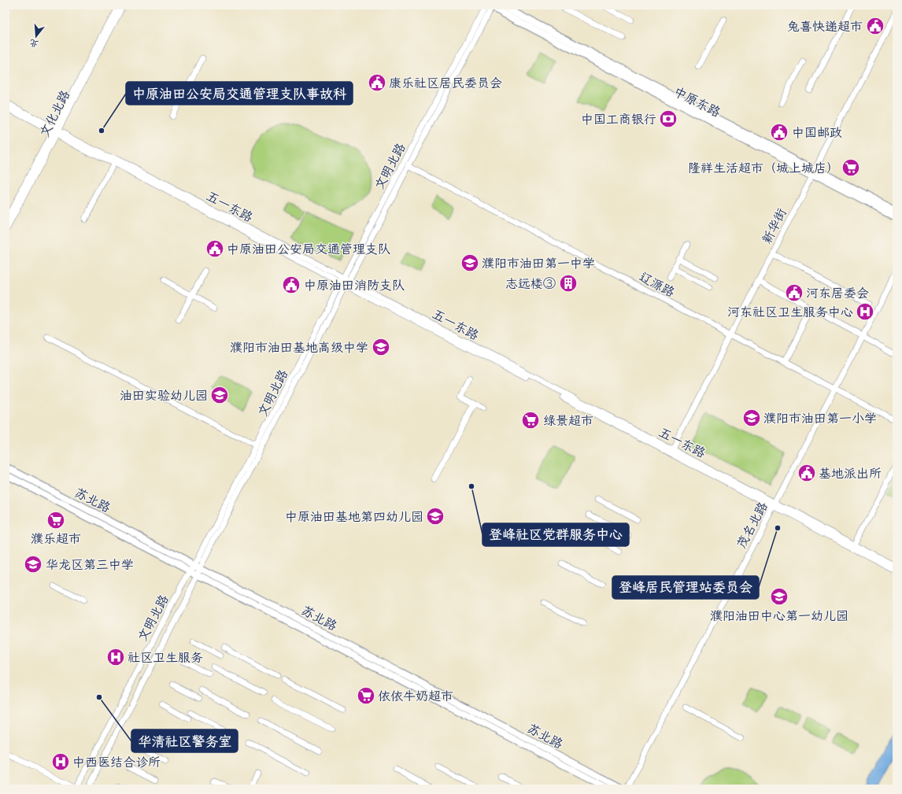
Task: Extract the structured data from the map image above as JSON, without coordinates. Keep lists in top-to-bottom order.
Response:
{
  "streets": {
    "main road": ["中原东路", "苏北路"],
    "street": [
      "文化北路",
      "文明北路",
      "五一东路",
      "新华街",
      "辽源路",
      "茂名北路"
    ]
  },
  "crossings": [
    ["中原东路", "文明北路"],
    ["中原东路", "新华街"],
    ["文化北路", "五一东路"],
    ["文明北路", "五一东路"],
    ["文明北路", "辽源路"],
    ["文明北路", "苏北路"],
    ["五一东路", "新华街"],
    ["五一东路", "茂名北路"],
    ["新华街", "辽源路"],
    ["辽源路", "茂名北路"]
  ],
  "places": {
    "public building": [
      "兔喜快递超市",
      "康乐社区居民委员会",
      "中国邮政",
      "中原油田公安局交通管理支队",
      "中原油田消防支队",
      "河东居委会",
      "基地派出所"
    ],
    "bank": ["中国工商银行"],
    "other": [
      "中原油田公安局交通管理支队事故科",
      "登峰社区党群服务中心",
      "登峰居民管理站委员会",
      "华清社区警务室"
    ],
    "supermarket": [
      "隆祥生活超市（城上城店）",
      "绿景超市",
      "濮乐超市",
      "依依牛奶超市"
    ],
    "school or university": [
      "濮阳市油田第一中学",
      "濮阳市油田基地高级中学",
      "油田实验幼儿园",
      "濮阳市油田第一小学",
      "中原油田基地第四幼儿园",
      "华龙区第三中学",
      "濮阳油田中心第一幼儿园"
    ],
    "building": ["志远楼③"],
    "hospital": ["河东社区卫生服务中心", "社区卫生服务", "中西医结合诊所"]
  },
  "north": "bottom"
}
